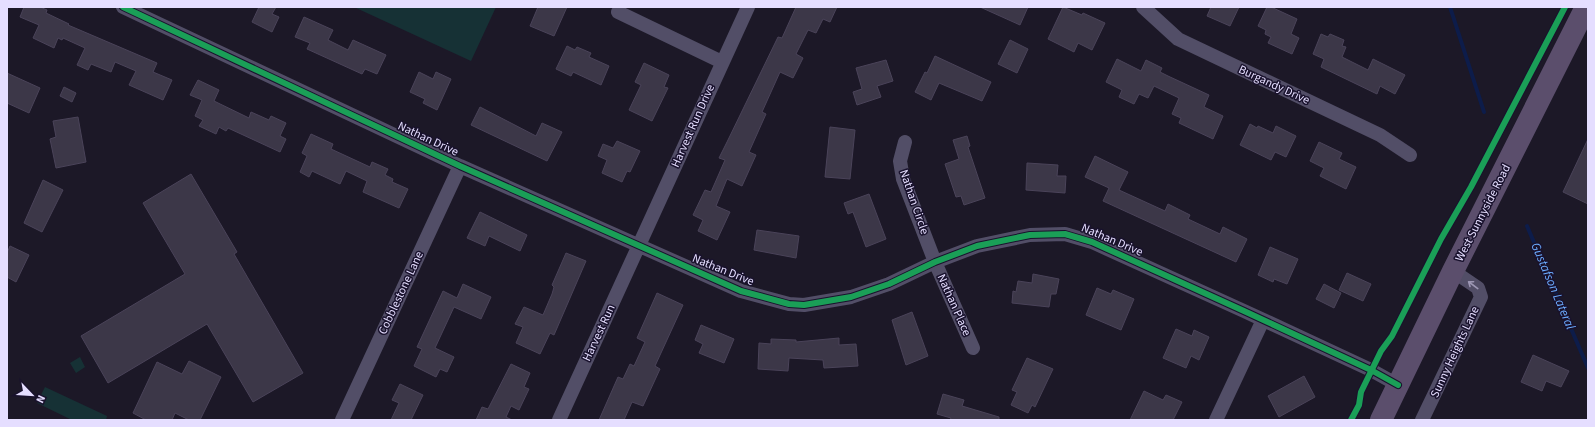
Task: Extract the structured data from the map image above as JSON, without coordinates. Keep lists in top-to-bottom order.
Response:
{
  "streets": {
    "main road": ["West Sunnyside Road"],
    "street": [
      "Burgandy Drive",
      "Harvest Run Drive",
      "Nathan Drive",
      "Nathan Circle",
      "Cobblestone Lane",
      "Nathan Place",
      "Harvest Run",
      "Sunny Heights Lane"
    ]
  },
  "crossings": [
    ["Harvest Run Drive", "Nathan Drive"],
    ["Harvest Run Drive", "Harvest Run"],
    ["Nathan Drive", "Nathan Circle"],
    ["Nathan Drive", "West Sunnyside Road"],
    ["Nathan Drive", "Cobblestone Lane"],
    ["Nathan Drive", "Nathan Place"],
    ["Nathan Drive", "Harvest Run"],
    ["Nathan Circle", "Nathan Place"],
    ["West Sunnyside Road", "Sunny Heights Lane"]
  ],
  "one_way": ["Sunny Heights Lane"],
  "water": ["Gustafson Lateral"],
  "north": "bottom right"
}
